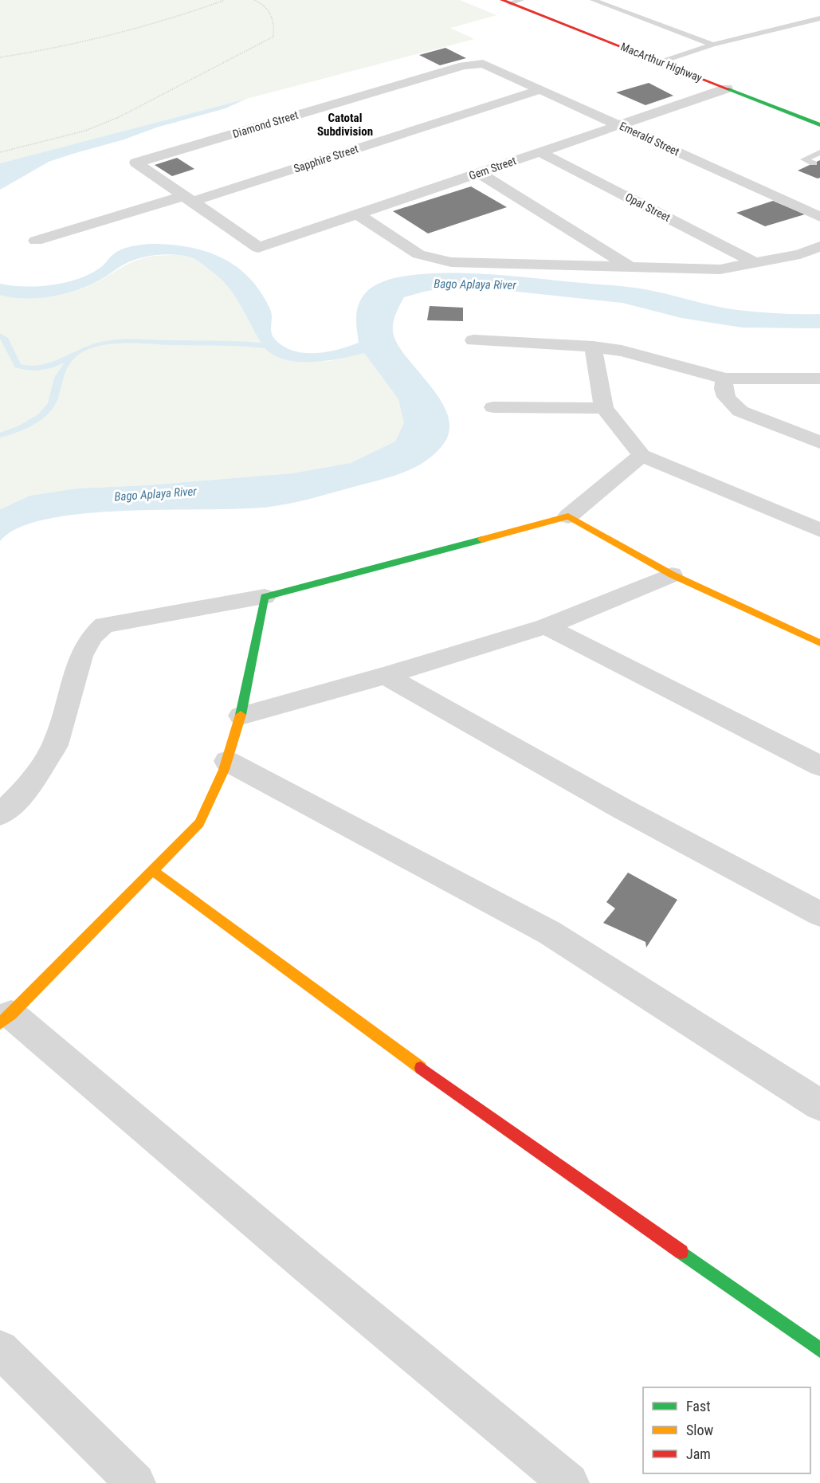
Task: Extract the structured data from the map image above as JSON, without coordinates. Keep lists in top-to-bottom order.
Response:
{
  "streets": {
    "main road": ["MacArthur Highway"],
    "street": [
      "Diamond Street",
      "Emerald Street",
      "Sapphire Street",
      "Gem Street",
      "Opal Street"
    ]
  },
  "crossings": [
    ["MacArthur Highway", "Gem Street"],
    ["Diamond Street", "Emerald Street"],
    ["Diamond Street", "Sapphire Street"],
    ["Diamond Street", "Gem Street"],
    ["Emerald Street", "Sapphire Street"],
    ["Emerald Street", "Gem Street"],
    ["Sapphire Street", "Gem Street"],
    ["Gem Street", "Opal Street"]
  ],
  "districts": ["Catotal Subdivision"],
  "water": ["Bago Aplaya River"],
  "legend": ["Fast", "Slow", "Jam"]
}
